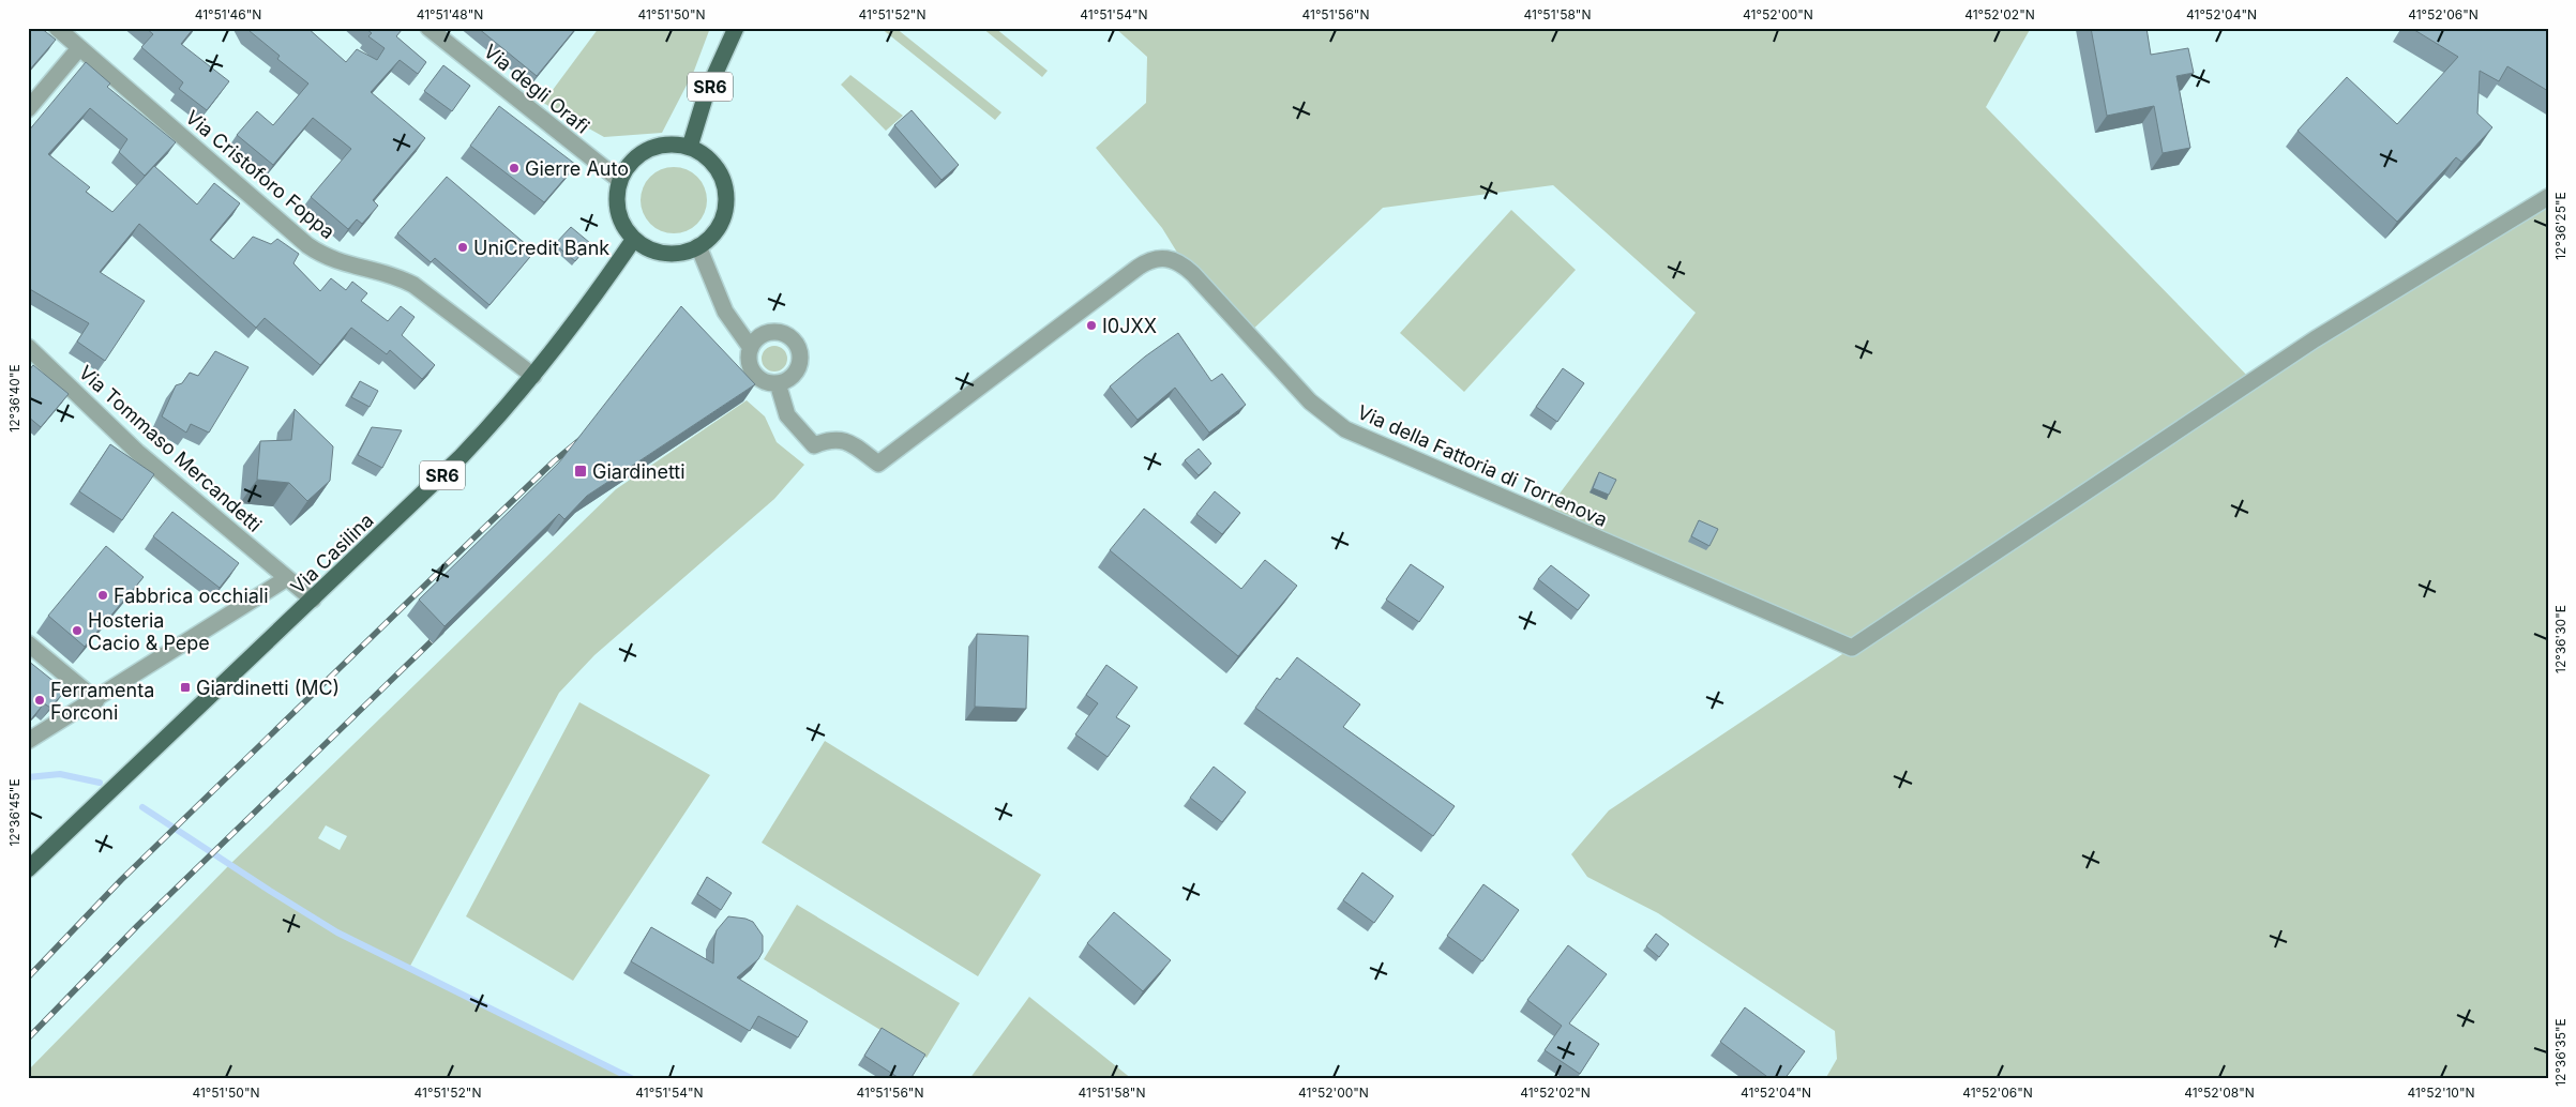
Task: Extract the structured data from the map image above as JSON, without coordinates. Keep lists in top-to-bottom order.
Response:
{
  "streets": {
    "main road": ["SR6", "Via Casilina"],
    "street": [
      "Via degli Orafi",
      "Via Cristoforo Foppa",
      "Via Tommaso Mercandetti",
      "Via della Fattoria di Torrenova"
    ]
  },
  "crossings": [
    ["SR6", "Via degli Orafi"],
    ["SR6", "Via Casilina"],
    ["Via degli Orafi", "Via Casilina"],
    ["Via Cristoforo Foppa", "Via Casilina"],
    ["Via Tommaso Mercandetti", "Via Casilina"]
  ],
  "places": {
    "other": [
      "Gierre Auto",
      "UniCredit Bank",
      "I0JXX",
      "Fabbrica occhiali",
      "Hosteria Cacio & Pepe",
      "Ferramenta Forconi"
    ],
    "transit": ["Giardinetti", "Giardinetti (MC)"]
  },
  "coordinates": [
    "41°51'46\"N",
    "41°51'48\"N",
    "41°51'50\"N",
    "41°51'52\"N",
    "41°51'54\"N",
    "41°51'56\"N",
    "41°51'58\"N",
    "41°52'00\"N",
    "41°52'02\"N",
    "41°52'04\"N",
    "41°52'06\"N",
    "12°36'25\"E",
    "12°36'40\"E",
    "12°36'30\"E",
    "12°36'45\"E",
    "12°36'35\"E",
    "41°52'08\"N",
    "41°52'10\"N"
  ]
}
